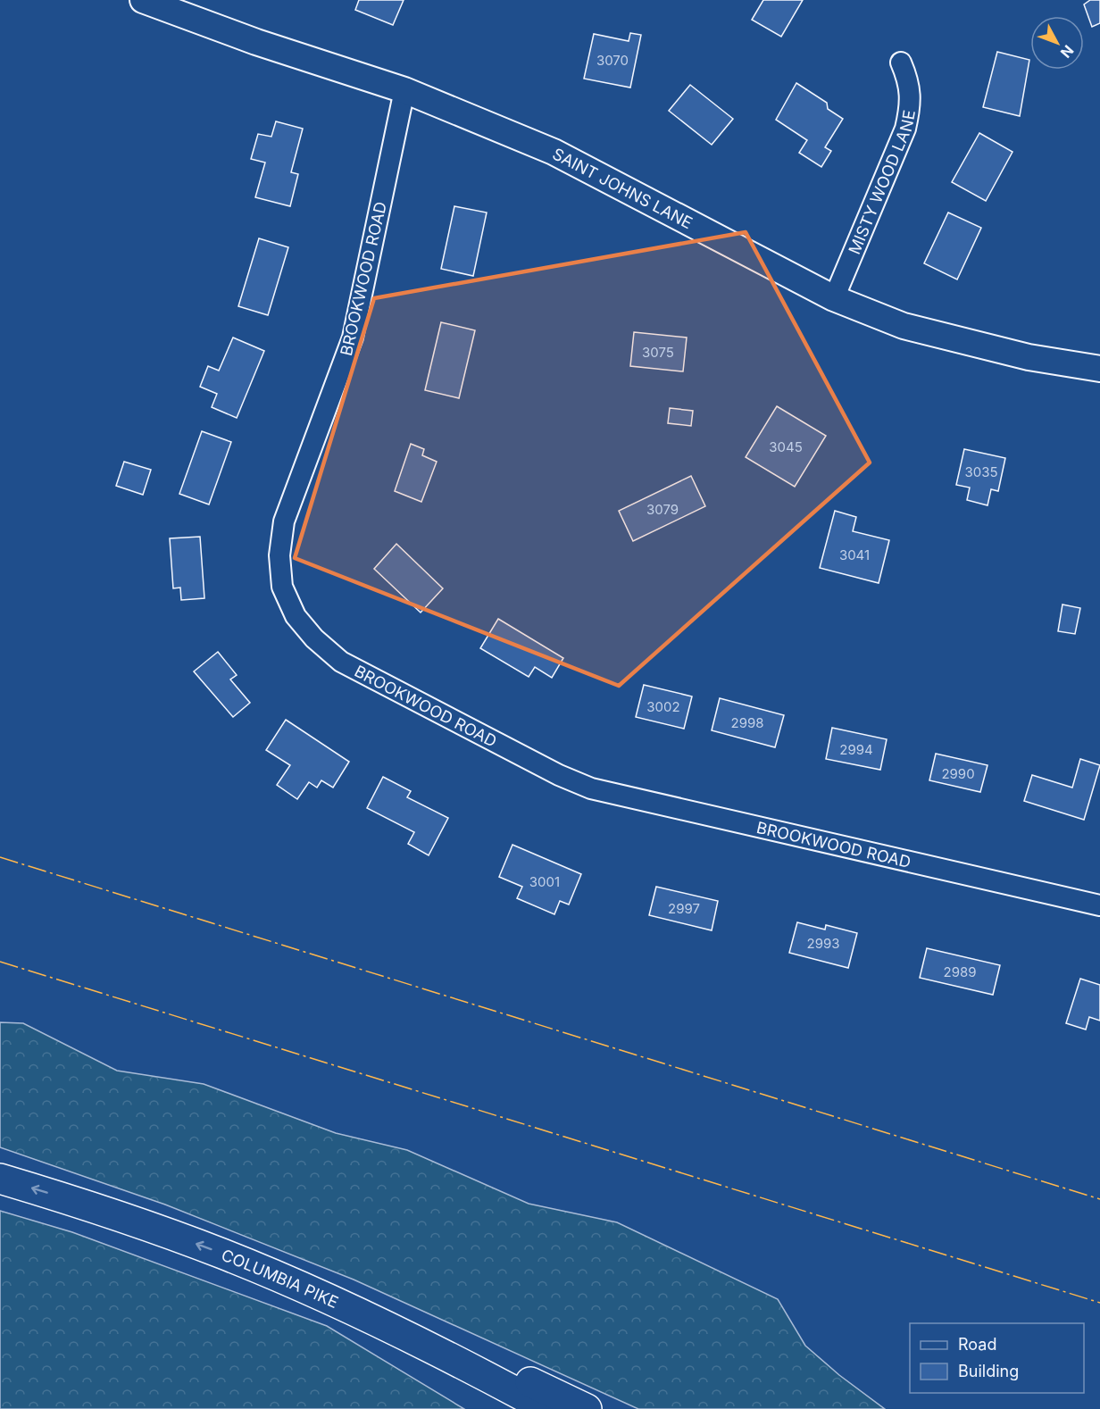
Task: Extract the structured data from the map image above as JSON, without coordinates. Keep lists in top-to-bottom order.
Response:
{
  "streets": {
    "highway": ["COLUMBIA PIKE"],
    "street": ["MISTY WOOD LANE", "SAINT JOHNS LANE", "BROOKWOOD ROAD"]
  },
  "crossings": [
    ["MISTY WOOD LANE", "SAINT JOHNS LANE"],
    ["SAINT JOHNS LANE", "BROOKWOOD ROAD"]
  ],
  "one_way": ["COLUMBIA PIKE"],
  "house_numbers": [
    "3070",
    "3075",
    "3045",
    "3035",
    "3079",
    "3041",
    "3002",
    "2998",
    "2994",
    "2990",
    "3001",
    "2997",
    "2993",
    "2989"
  ],
  "legend": ["Road", "Building"],
  "north": "bottom right"
}
